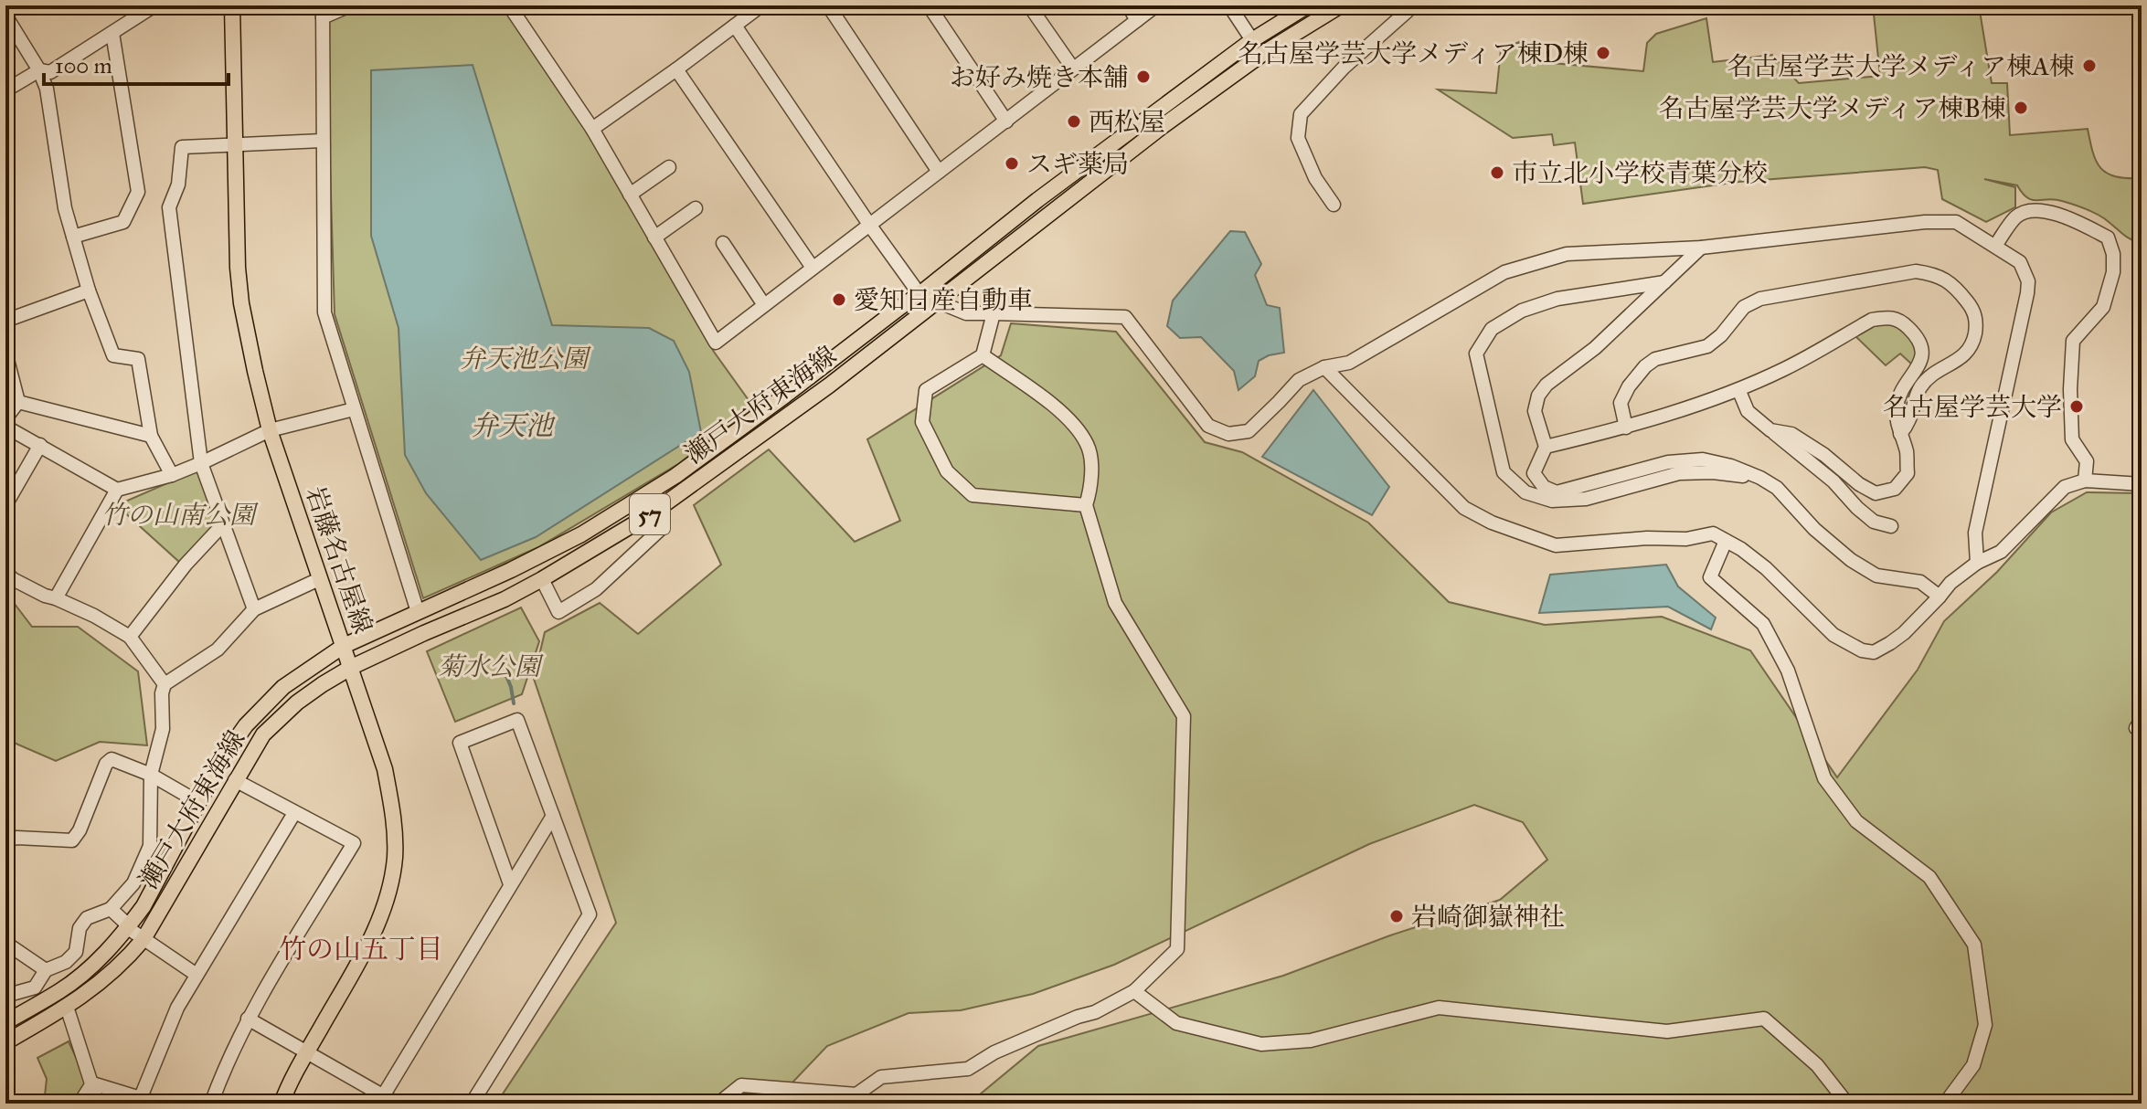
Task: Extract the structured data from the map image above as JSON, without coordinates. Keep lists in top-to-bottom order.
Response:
{
  "streets": {
    "main road": ["瀬戸大府東海線", "57", "岩藤名古屋線"]
  },
  "crossings": [
    ["瀬戸大府東海線", "岩藤名古屋線"]
  ],
  "districts": ["竹の山五丁目"],
  "water": ["弁天池"],
  "parks": ["弁天池公園", "竹の山南公園", "菊水公園"],
  "places": [
    "名古屋学芸大学メディア棟D棟",
    "名古屋学芸大学メディア棟A棟",
    "お好み焼き本舗",
    "名古屋学芸大学メディア棟B棟",
    "西松屋",
    "スギ薬局",
    "市立北小学校青葉分校",
    "愛知日産自動車",
    "名古屋学芸大学",
    "岩崎御嶽神社"
  ],
  "scale_bar": "100 m"
}
